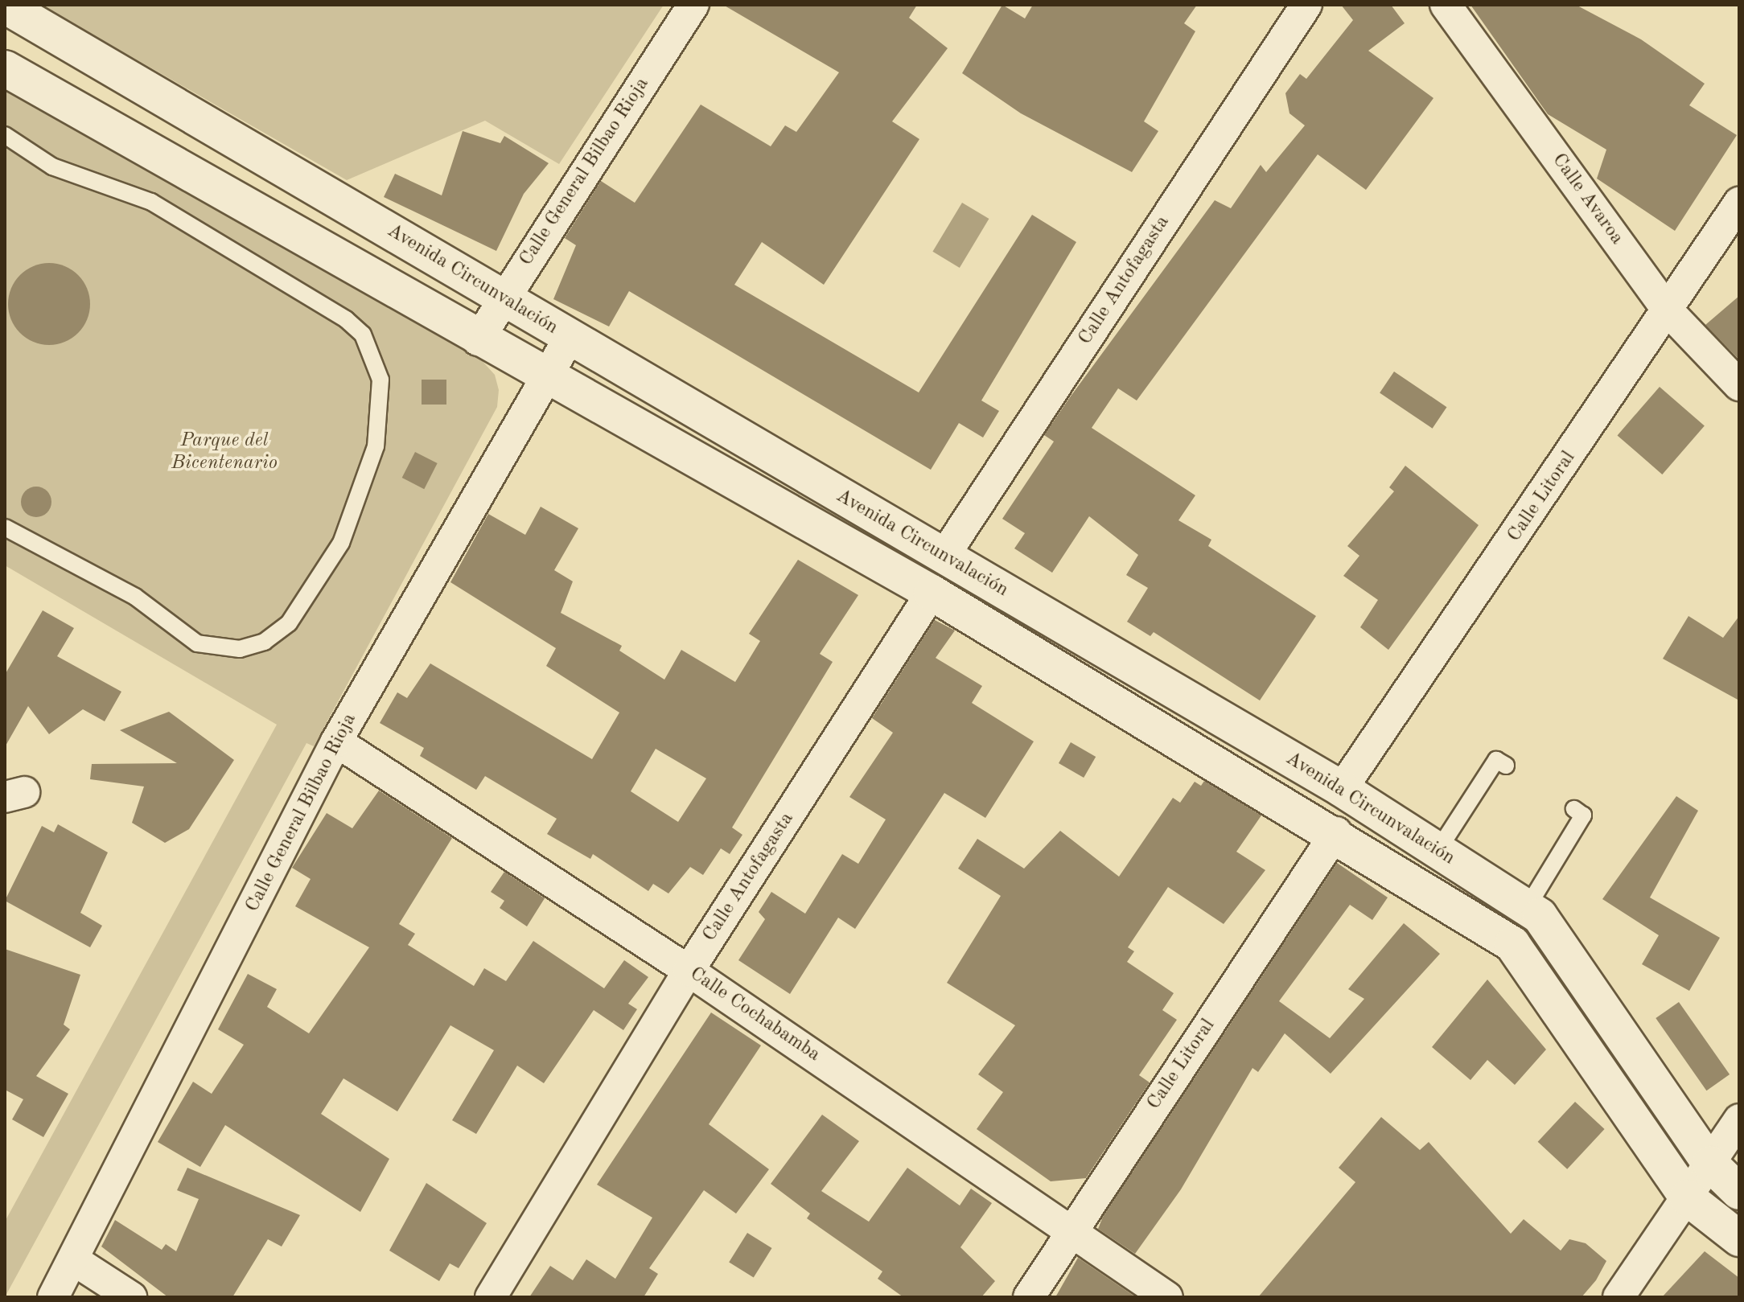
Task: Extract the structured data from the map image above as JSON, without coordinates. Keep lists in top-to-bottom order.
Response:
{
  "streets": {
    "main road": ["Avenida Circunvalación"],
    "street": [
      "Calle General Bilbao Rioja",
      "Calle Avaroa",
      "Calle Antofagasta",
      "Calle Litoral",
      "Calle Cochabamba"
    ]
  },
  "crossings": [
    ["Calle General Bilbao Rioja", "Avenida Circunvalación"],
    ["Calle General Bilbao Rioja", "Calle Cochabamba"],
    ["Calle Avaroa", "Calle Litoral"],
    ["Avenida Circunvalación", "Calle Antofagasta"],
    ["Avenida Circunvalación", "Calle Litoral"],
    ["Calle Antofagasta", "Calle Cochabamba"],
    ["Calle Litoral", "Calle Cochabamba"]
  ],
  "parks": ["Parque del Bicentenario"]
}
